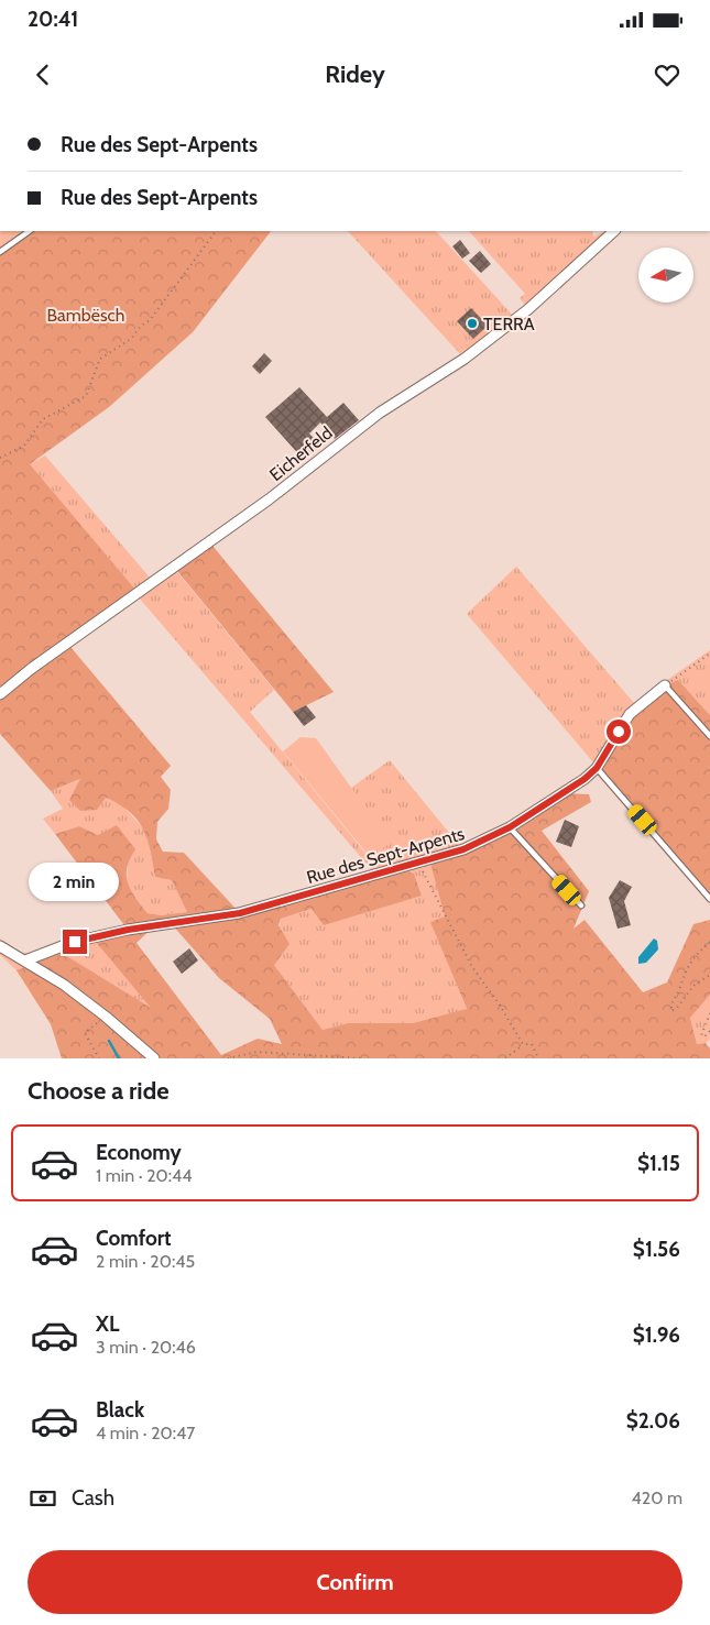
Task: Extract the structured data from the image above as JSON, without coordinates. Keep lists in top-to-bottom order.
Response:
{
  "streets": {
    "street": ["Eicherfeld", "Rue des Sept-Arpents"]
  },
  "parks": ["Bambësch"],
  "places": ["TERRA"],
  "north": "left",
  "page": {
    "status": "20:41",
    "header": "Ridey",
    "banner": ["Rue des Sept-Arpents", "Rue des Sept-Arpents"],
    "bubble": "2 min",
    "heading": "Choose a ride",
    "list": [
      {
        "name": "Economy",
        "note": "1 min · 20:44",
        "value": "$1.15"
      },
      {
        "name": "Comfort",
        "note": "2 min · 20:45",
        "value": "$1.56"
      },
      {
        "name": "XL",
        "note": "3 min · 20:46",
        "value": "$1.96"
      },
      {
        "name": "Black",
        "note": "4 min · 20:47",
        "value": "$2.06"
      }
    ],
    "pay": ["Cash", "420 m"],
    "buttons": "Confirm"
  }
}
